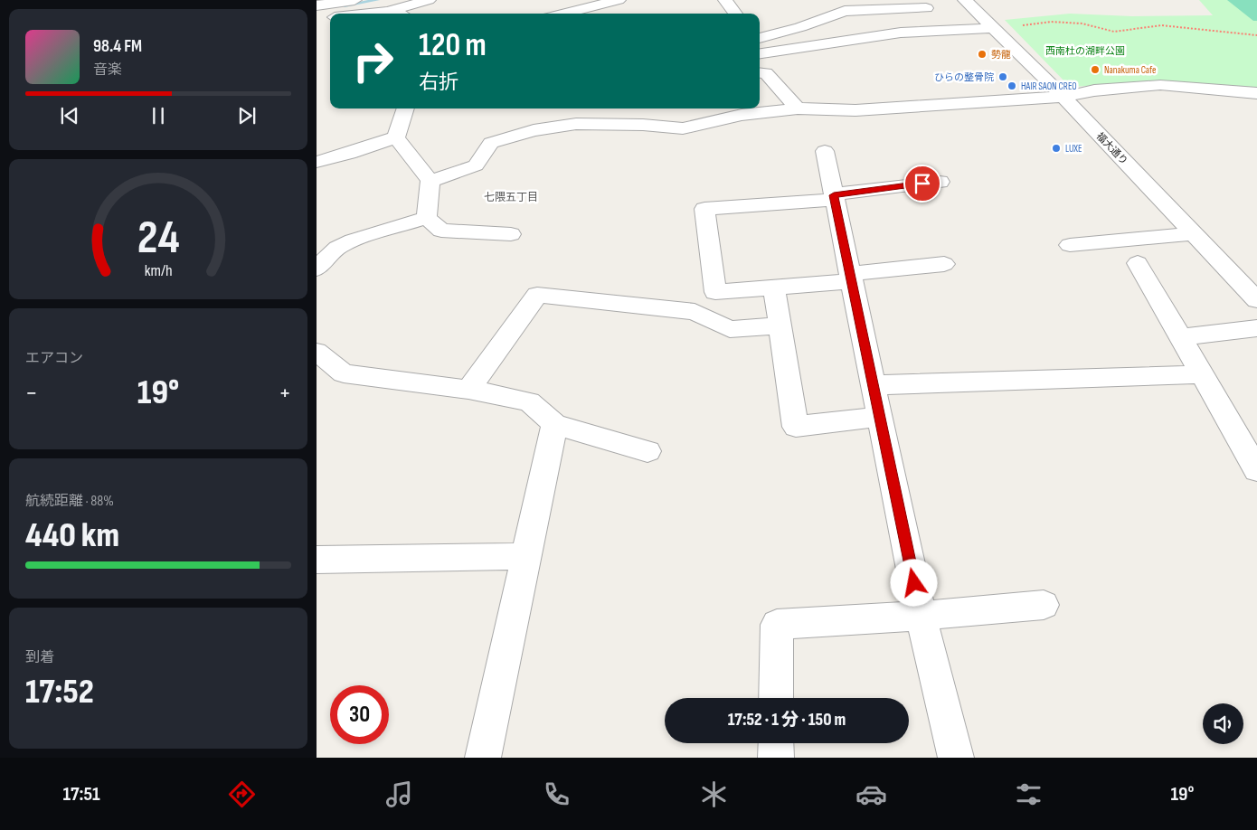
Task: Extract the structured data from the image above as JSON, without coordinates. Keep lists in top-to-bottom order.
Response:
{
  "streets": {
    "street": ["福大通り"]
  },
  "districts": ["七隈五丁目"],
  "parks": ["西南杜の湖畔公園"],
  "places": [
    "勢龍",
    "Nanakuma Cafe",
    "ひらの整骨院",
    "HAIR SAON CREO",
    "LUXE"
  ],
  "page": {
    "turn": ["120 m", "右折"],
    "song": ["98.4 FM", "音楽"],
    "tile": [
      "エアコン",
      ["航続距離 · 88%", "440 km"],
      ["到着", "17:52"]
    ],
    "heat": ["−", "19°", "+"],
    "limit": "30",
    "trip": "17:52 · 1 分 · 150 m",
    "tabs": ["17:51", "19°"],
    "gauge": ["24", "km/h"]
  }
}
